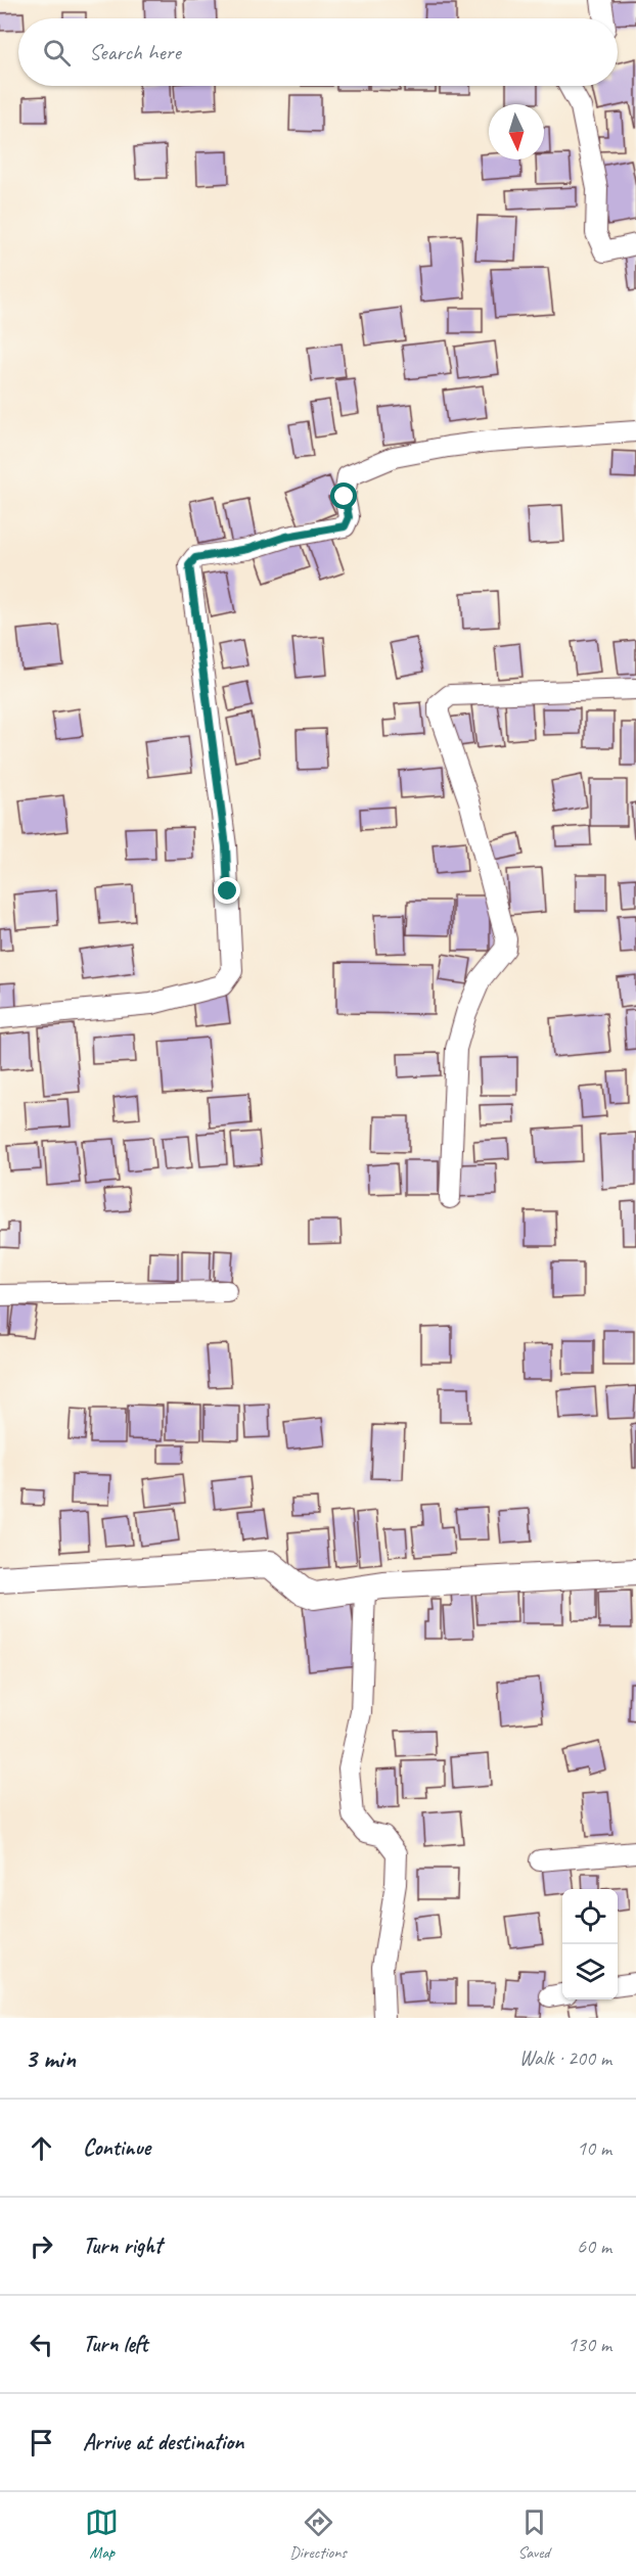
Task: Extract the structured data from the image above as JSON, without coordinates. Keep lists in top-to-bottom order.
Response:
{
  "north": "bottom",
  "page": {
    "search": "Search here",
    "heading": ["3 min", "Walk · 200 m"],
    "list": [
      ["Continue", "10 m"],
      ["Turn right", "60 m"],
      ["Turn left", "130 m"],
      "Arrive at destination"
    ],
    "nav": ["Map", "Directions", "Saved"]
  }
}
